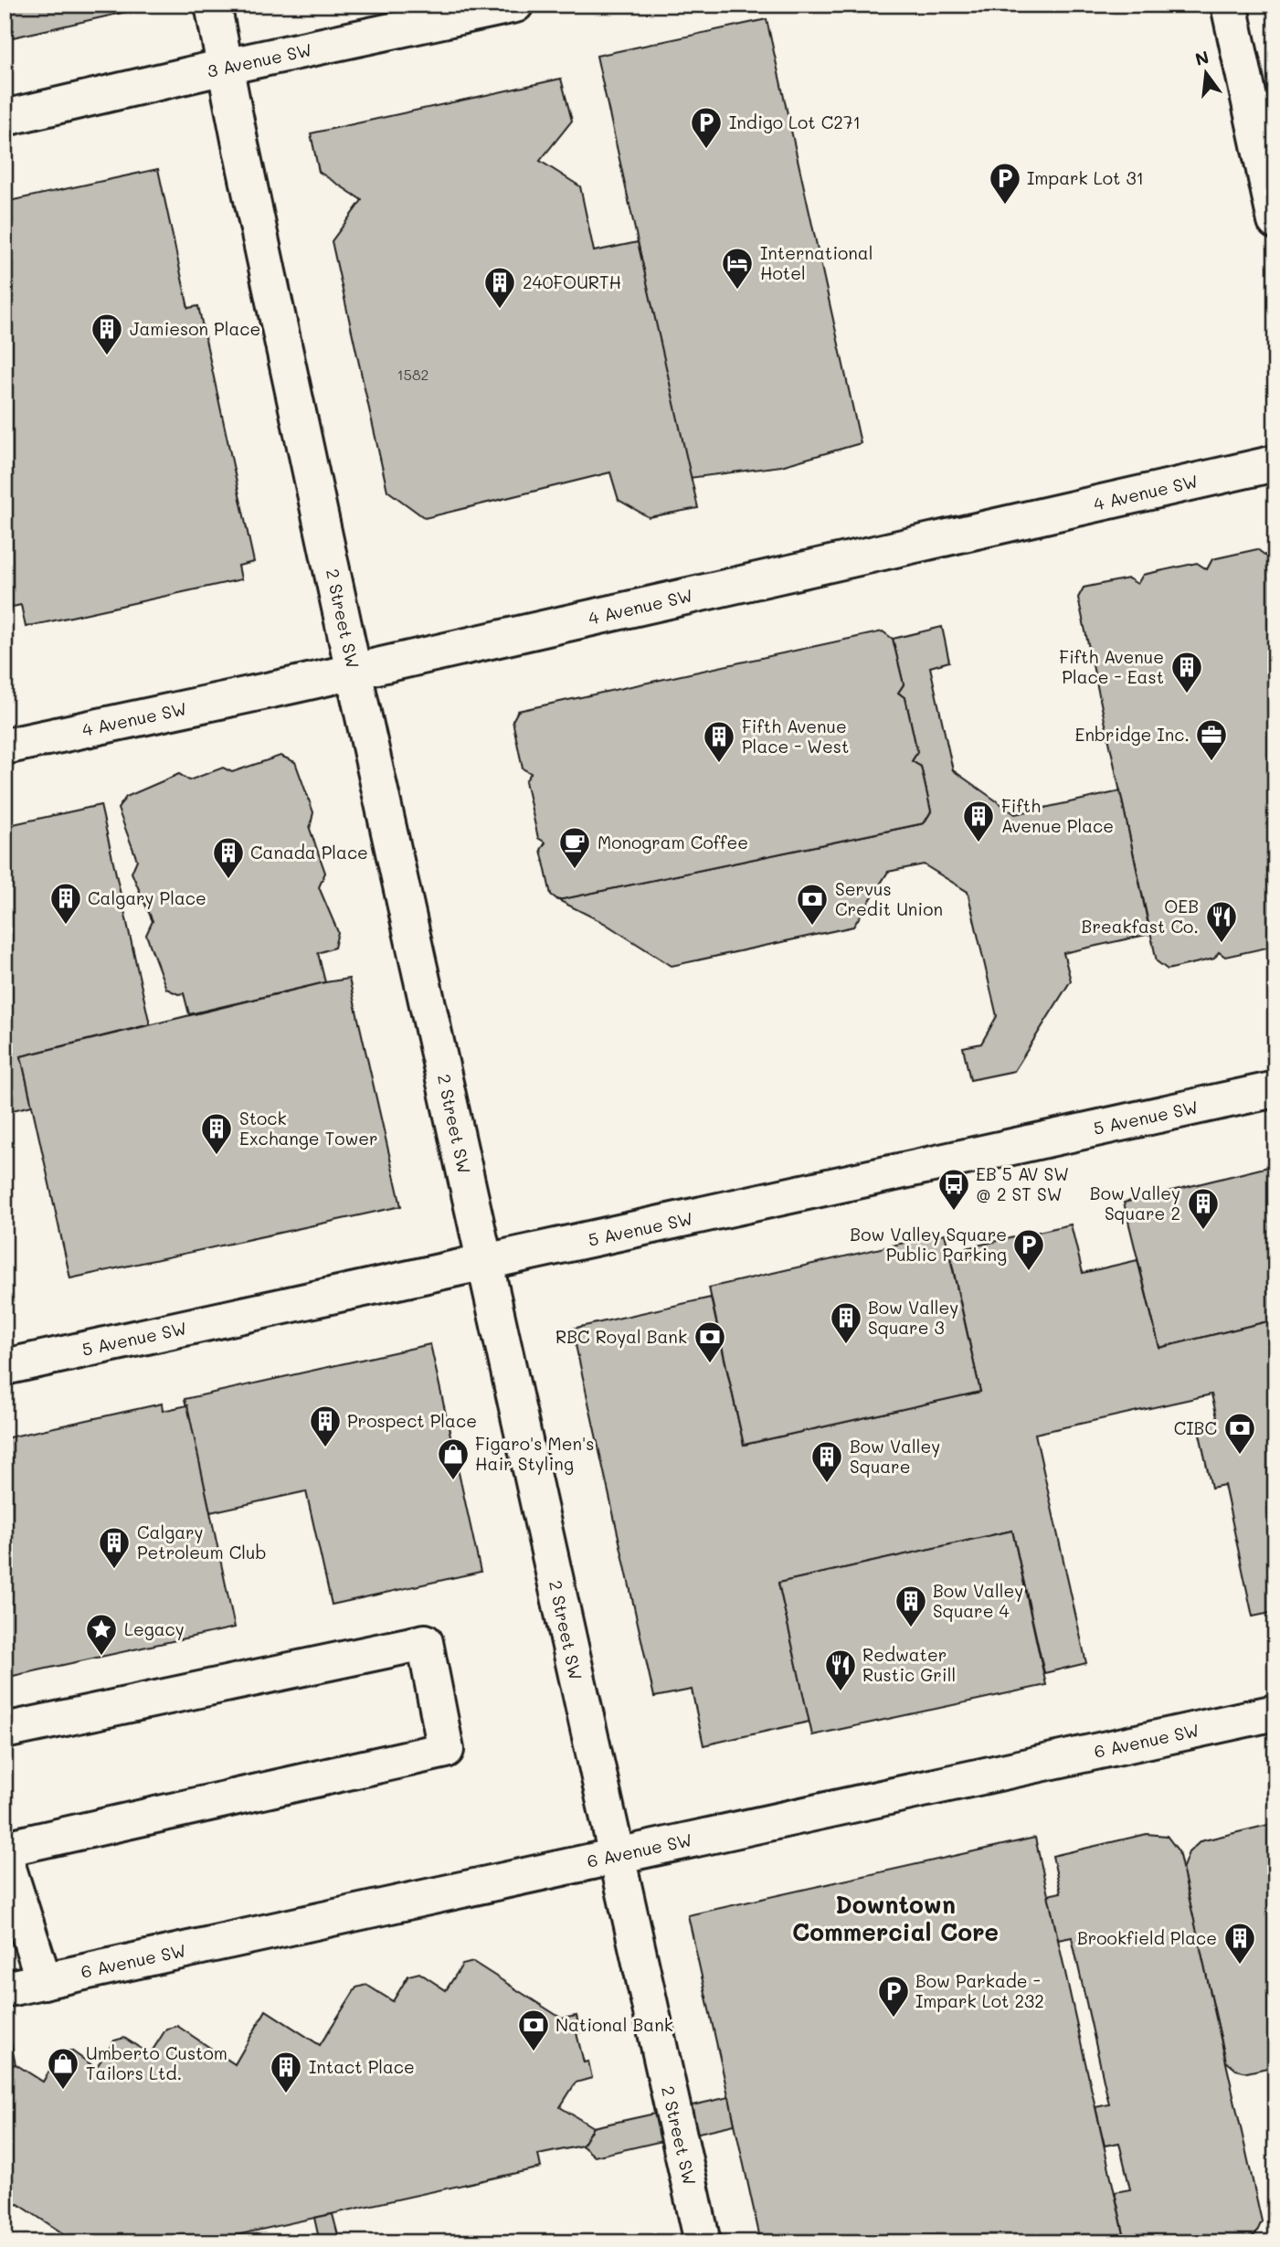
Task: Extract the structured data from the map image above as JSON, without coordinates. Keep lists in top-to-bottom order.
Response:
{
  "streets": {
    "main road": [
      "3 Avenue SW",
      "4 Avenue SW",
      "2 Street SW",
      "5 Avenue SW",
      "6 Avenue SW"
    ]
  },
  "crossings": [
    ["3 Avenue SW", "2 Street SW"],
    ["4 Avenue SW", "2 Street SW"],
    ["2 Street SW", "5 Avenue SW"],
    ["2 Street SW", "6 Avenue SW"]
  ],
  "districts": ["Downtown Commercial Core"],
  "places": {
    "parking": [
      "Indigo Lot C271",
      "Impark Lot 31",
      "Bow Valley Square Public Parking",
      "Bow Parkade - Impark Lot 232"
    ],
    "hotel": ["International Hotel"],
    "building": [
      "240FOURTH",
      "Jamieson Place",
      "Fifth Avenue Place - East",
      "Fifth Avenue Place - West",
      "Fifth Avenue Place",
      "Canada Place",
      "Calgary Place",
      "Stock Exchange Tower",
      "Bow Valley Square 2",
      "Bow Valley Square 3",
      "Prospect Place",
      "Bow Valley Square",
      "Calgary Petroleum Club",
      "Bow Valley Square 4",
      "Brookfield Place",
      "Intact Place"
    ],
    "office": ["Enbridge Inc."],
    "cafe": ["Monogram Coffee"],
    "bank": [
      "Servus Credit Union",
      "RBC Royal Bank",
      "CIBC",
      "National Bank"
    ],
    "restaurant": ["OEB Breakfast Co.", "Redwater Rustic Grill"],
    "bus stop": ["EB 5 AV SW @ 2 ST SW"],
    "shop": ["Figaro's Men's Hair Styling", "Umberto Custom Tailors Ltd."],
    "place": ["Legacy"]
  },
  "house_numbers": ["1582"],
  "north": "top"
}
